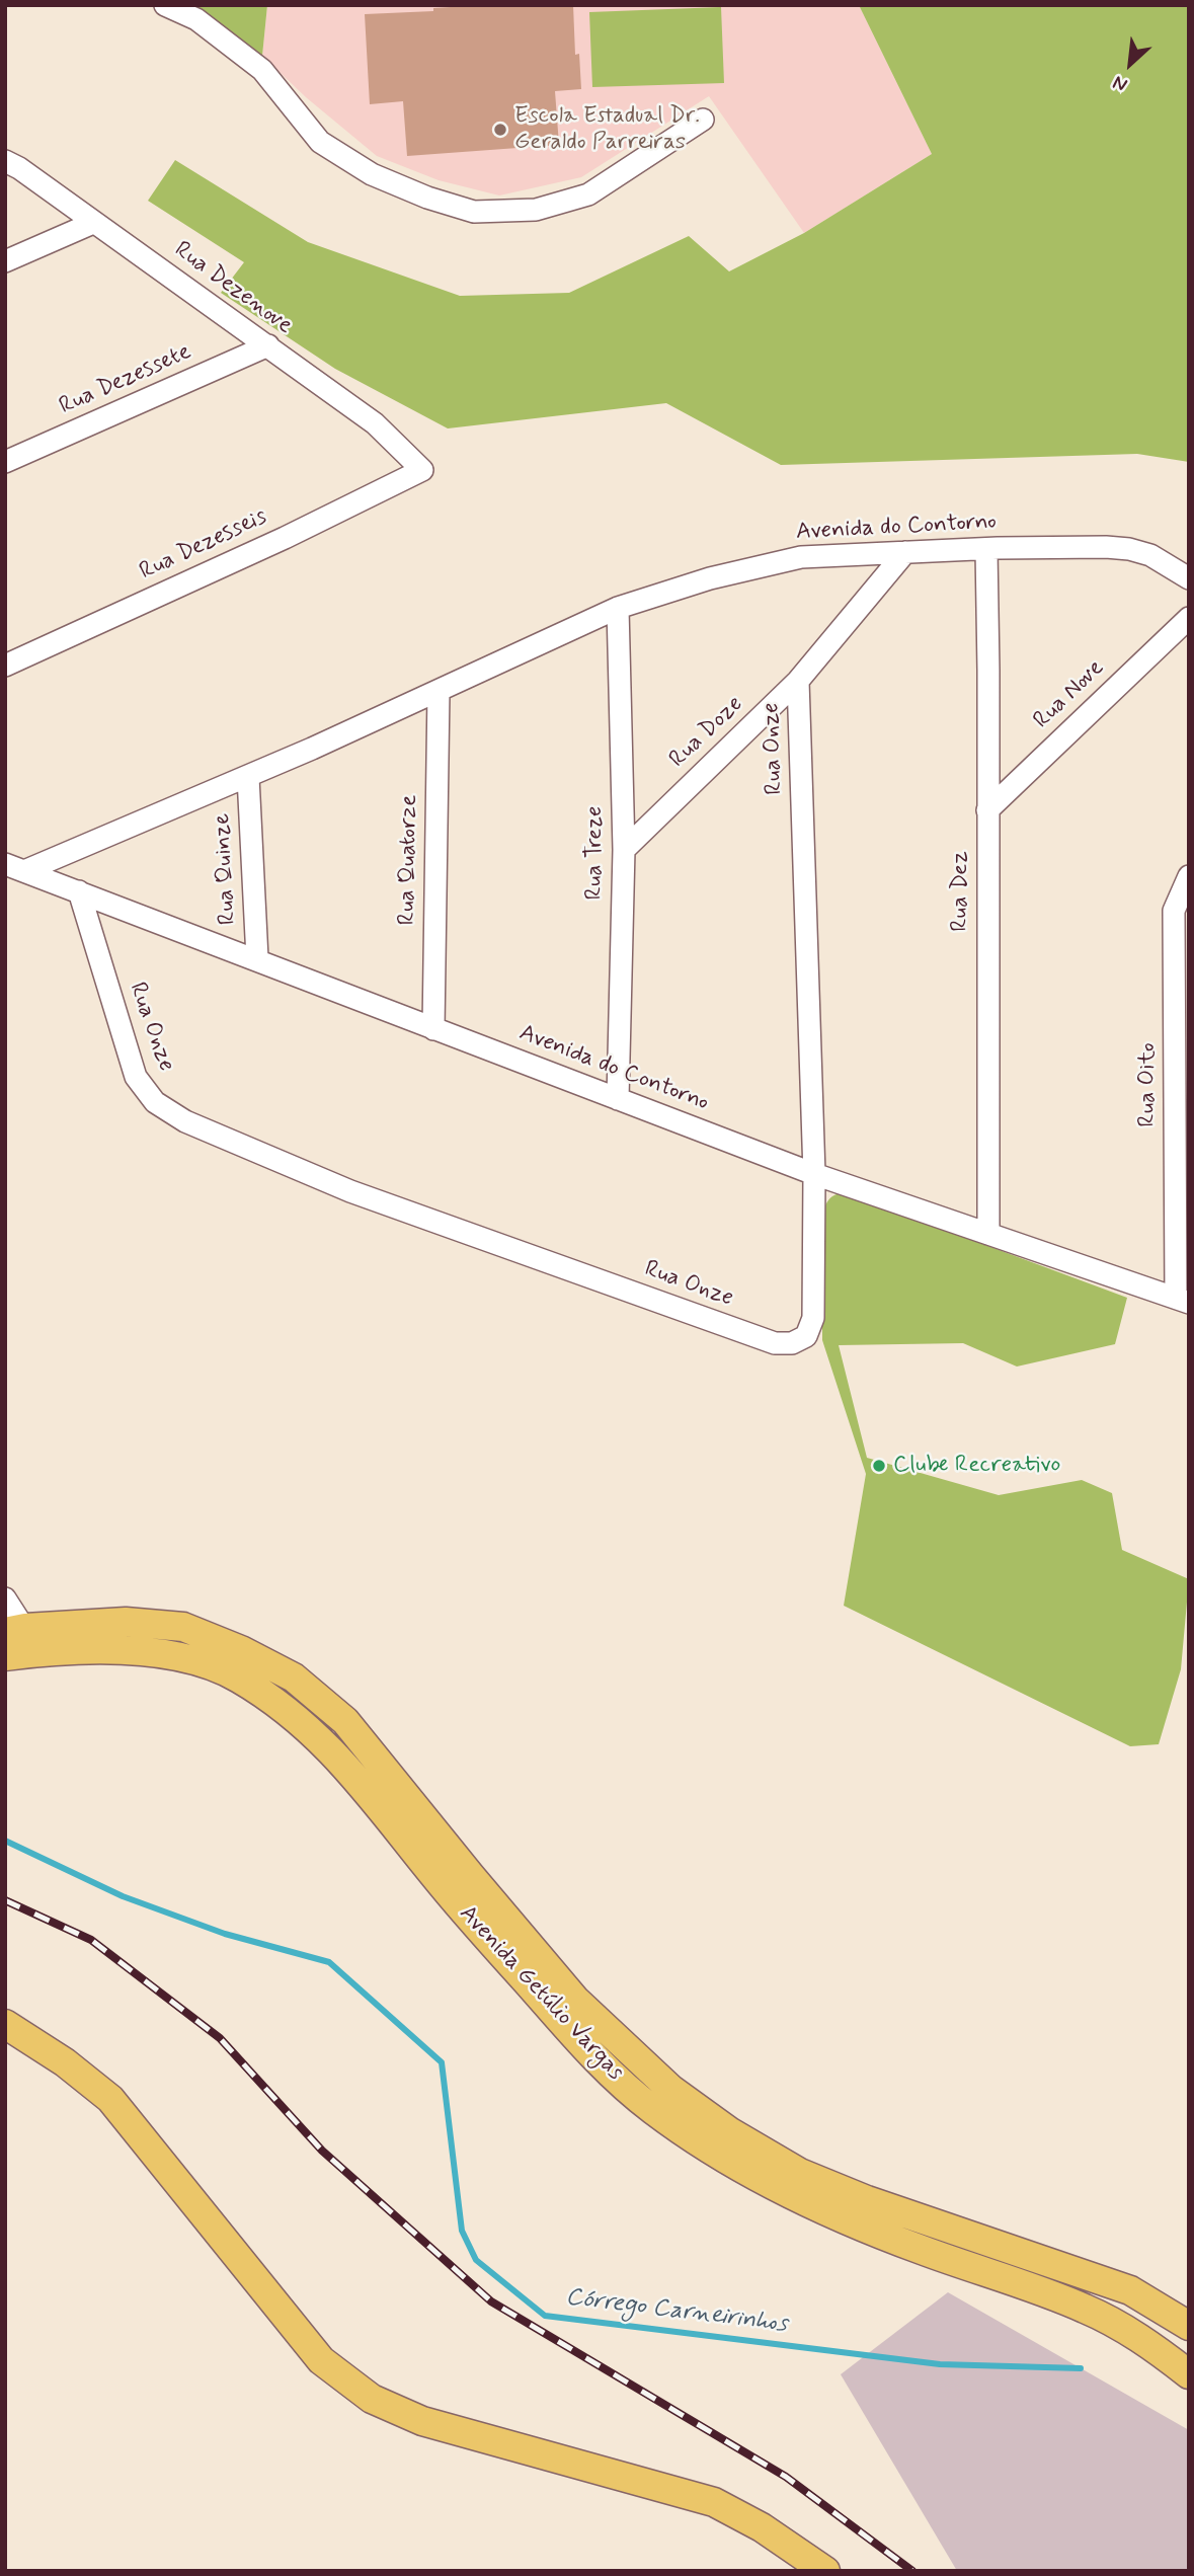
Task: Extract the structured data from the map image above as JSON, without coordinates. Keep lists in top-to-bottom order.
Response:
{
  "streets": {
    "main road": ["Avenida Getúlio Vargas"],
    "street": [
      "Rua Dezenove",
      "Rua Dezessete",
      "Avenida do Contorno",
      "Rua Dezesseis",
      "Rua Nove",
      "Rua Doze",
      "Rua Onze",
      "Rua Treze",
      "Rua Quatorze",
      "Rua Quinze",
      "Rua Dez",
      "Rua Oito"
    ]
  },
  "crossings": [
    ["Rua Dezenove", "Rua Dezessete"],
    ["Rua Dezenove", "Rua Dezesseis"],
    ["Avenida do Contorno", "Rua Doze"],
    ["Avenida do Contorno", "Rua Onze"],
    ["Avenida do Contorno", "Rua Treze"],
    ["Avenida do Contorno", "Rua Quatorze"],
    ["Avenida do Contorno", "Rua Quinze"],
    ["Avenida do Contorno", "Rua Dez"],
    ["Avenida do Contorno", "Rua Oito"],
    ["Rua Nove", "Rua Dez"],
    ["Rua Doze", "Rua Onze"],
    ["Rua Doze", "Rua Treze"]
  ],
  "water": ["Córrego Carneirinhos"],
  "places": ["Escola Estadual Dr. Geraldo Parreiras", "Clube Recreativo"],
  "north": "bottom left"
}
